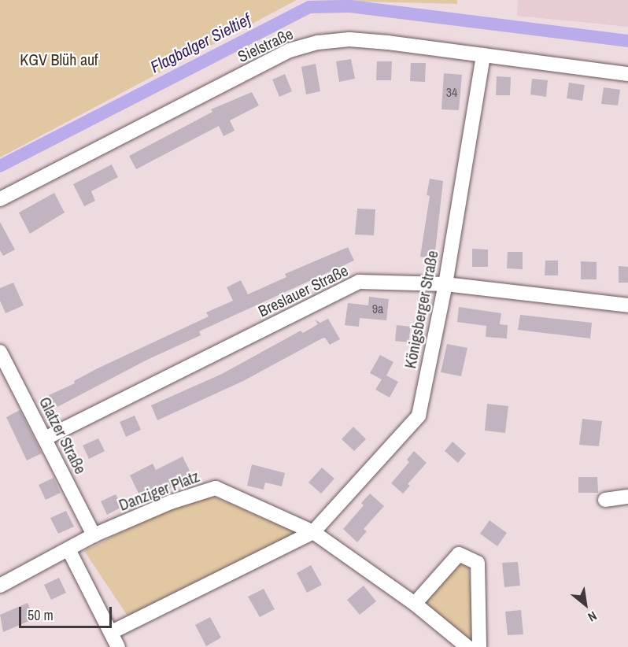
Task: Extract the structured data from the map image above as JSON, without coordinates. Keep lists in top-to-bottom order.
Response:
{
  "streets": {
    "street": [
      "Sielstraße",
      "Breslauer Straße",
      "Königsberger Straße",
      "Glatzer Straße",
      "Danziger Platz"
    ]
  },
  "crossings": [
    ["Sielstraße", "Königsberger Straße"],
    ["Breslauer Straße", "Königsberger Straße"],
    ["Breslauer Straße", "Glatzer Straße"],
    ["Königsberger Straße", "Danziger Platz"],
    ["Glatzer Straße", "Danziger Platz"]
  ],
  "water": ["Flagbalger Sieltief"],
  "parks": ["KGV Blüh auf"],
  "house_numbers": ["34", "9a"],
  "scale_bar": "50 m",
  "north": "bottom right"
}
